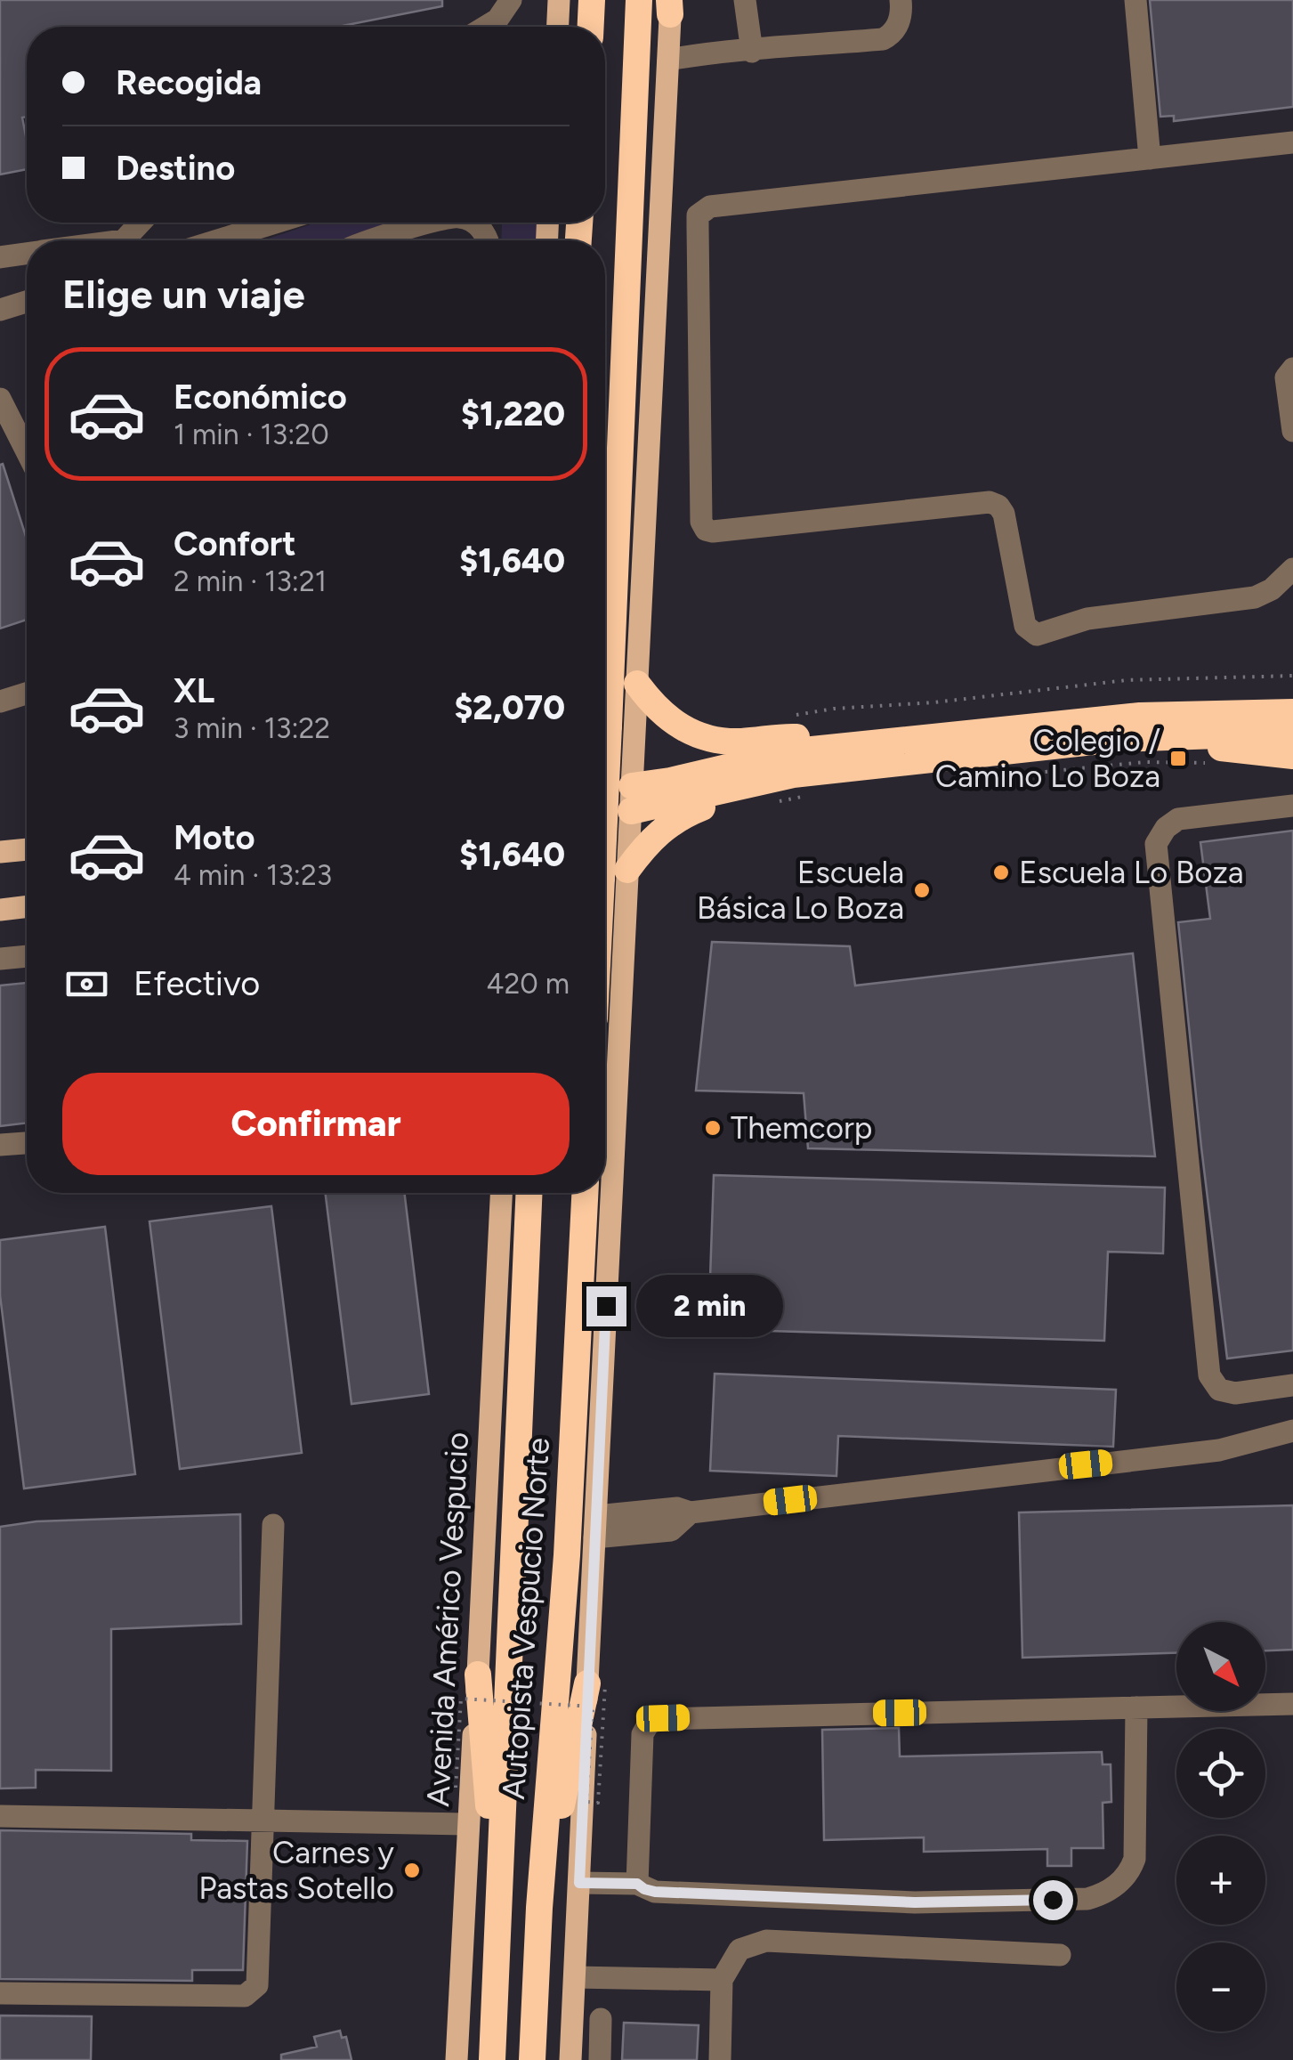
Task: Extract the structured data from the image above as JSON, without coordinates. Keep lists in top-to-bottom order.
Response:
{
  "streets": {
    "highway": ["Autopista Vespucio Norte"],
    "main road": ["Avenida Américo Vespucio"]
  },
  "places": {
    "transit": ["Colegio / Camino Lo Boza"],
    "other": [
      "Escuela Lo Boza",
      "Escuela Básica Lo Boza",
      "Themcorp",
      "Carnes y Pastas Sotello"
    ]
  },
  "north": "bottom right",
  "page": {
    "banner": ["Recogida", "Destino"],
    "heading": "Elige un viaje",
    "list": [
      {
        "name": "Económico",
        "note": "1 min · 13:20",
        "value": "$1,220"
      },
      {
        "name": "Confort",
        "note": "2 min · 13:21",
        "value": "$1,640"
      },
      {
        "name": "XL",
        "note": "3 min · 13:22",
        "value": "$2,070"
      },
      {
        "name": "Moto",
        "note": "4 min · 13:23",
        "value": "$1,640"
      }
    ],
    "pay": ["Efectivo", "420 m"],
    "buttons": "Confirmar",
    "bubble": "2 min",
    "map_buttons": ["+", "−"]
  }
}
